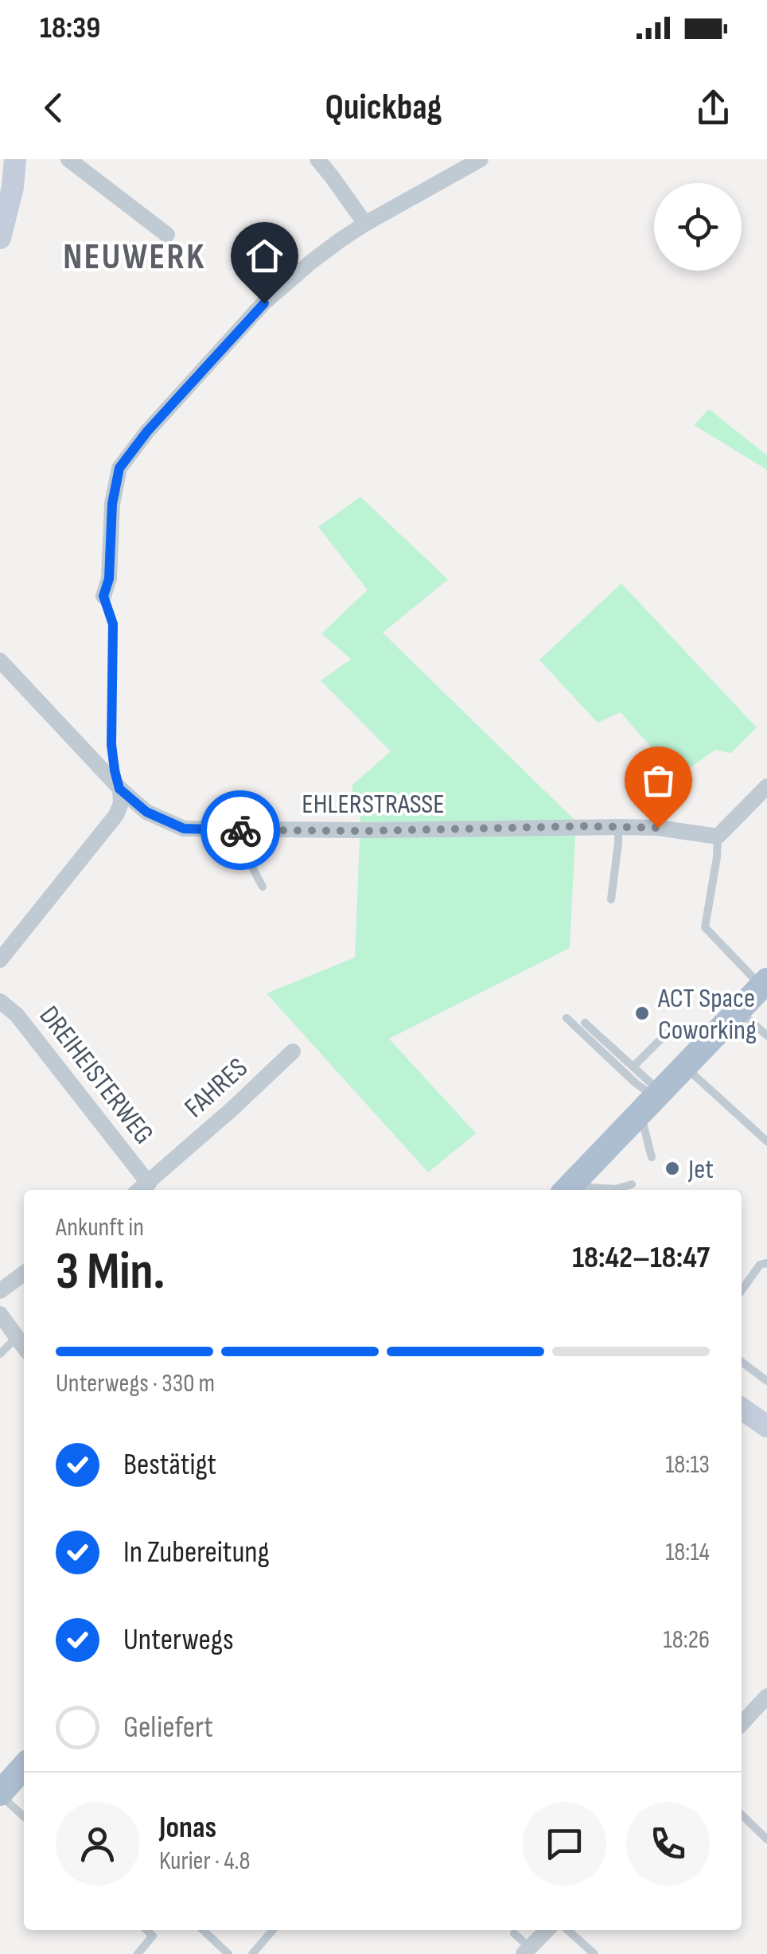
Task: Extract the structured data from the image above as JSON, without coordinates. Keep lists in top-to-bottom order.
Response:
{
  "streets": {
    "street": ["EHLERSTRASSE", "DREIHEISTERWEG", "FAHRES"]
  },
  "districts": ["NEUWERK"],
  "places": ["ACT Space Coworking", "Jet"],
  "page": {
    "status": "18:39",
    "header": "Quickbag",
    "heading": ["3 Min.", "Ankunft in", "18:42–18:47"],
    "panel": ["Jonas", "Kurier · 4.8"],
    "bar": "Unterwegs · 330 m",
    "list": [
      ["Bestätigt", "18:13"],
      ["In Zubereitung", "18:14"],
      ["Unterwegs", "18:26"],
      "Geliefert"
    ]
  }
}
